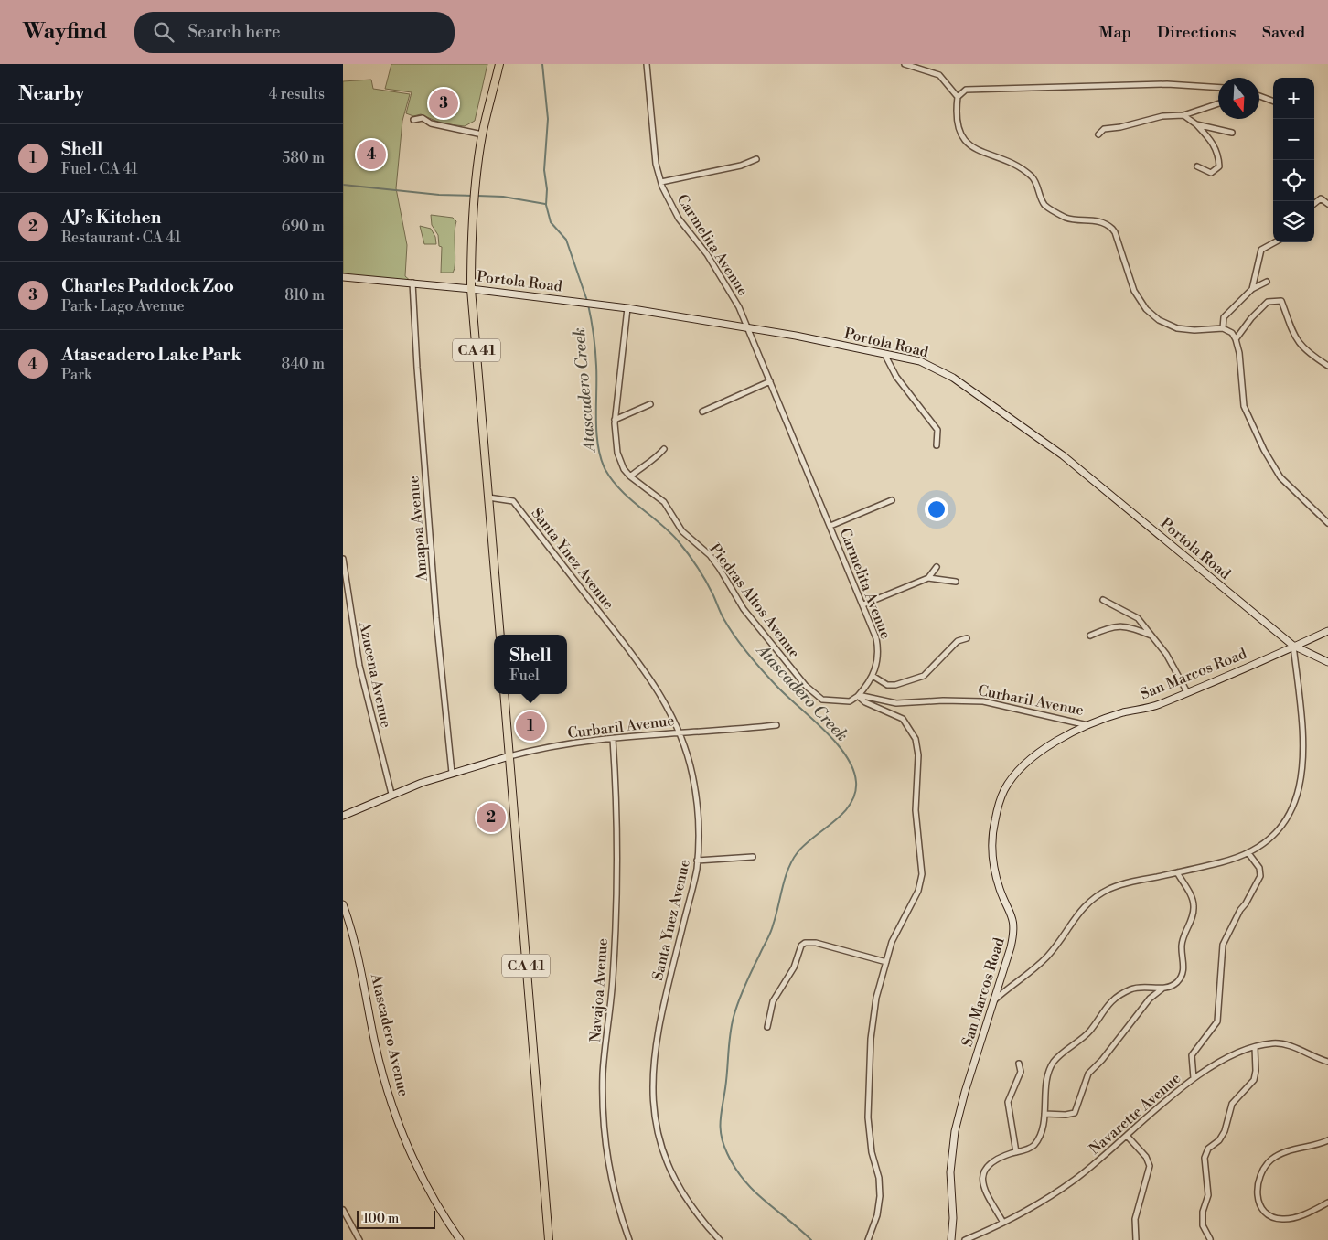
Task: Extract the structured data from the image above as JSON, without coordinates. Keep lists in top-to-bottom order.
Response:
{
  "streets": {
    "main road": ["CA 41"],
    "street": [
      "Carmelita Avenue",
      "Portola Road",
      "Amapoa Avenue",
      "Santa Ynez Avenue",
      "Piedras Altos Avenue",
      "San Marcos Road",
      "Azucena Avenue",
      "Curbaril Avenue",
      "Navajoa Avenue",
      "Atascadero Avenue",
      "Navarette Avenue"
    ]
  },
  "crossings": [
    ["Carmelita Avenue", "Portola Road"],
    ["Carmelita Avenue", "Piedras Altos Avenue"],
    ["Carmelita Avenue", "Curbaril Avenue"],
    ["Portola Road", "CA 41"],
    ["Portola Road", "Amapoa Avenue"],
    ["Portola Road", "Piedras Altos Avenue"],
    ["Portola Road", "San Marcos Road"],
    ["CA 41", "Santa Ynez Avenue"],
    ["CA 41", "Curbaril Avenue"],
    ["Amapoa Avenue", "Curbaril Avenue"],
    ["Santa Ynez Avenue", "Curbaril Avenue"],
    ["Piedras Altos Avenue", "Curbaril Avenue"],
    ["San Marcos Road", "Curbaril Avenue"],
    ["Azucena Avenue", "Curbaril Avenue"],
    ["Curbaril Avenue", "Navajoa Avenue"]
  ],
  "water": ["Atascadero Creek"],
  "scale_bar": "100 m",
  "north": "bottom",
  "page": {
    "header": "Wayfind",
    "search": "Search here",
    "nav": ["Map", "Directions", "Saved"],
    "heading": ["Nearby", "4 results"],
    "map_buttons": ["+", "−"],
    "pins": [
      "3",
      "4",
      "1",
      "2"
    ],
    "list": [
      {
        "mark": "1",
        "name": "Shell",
        "note": "Fuel · CA 41",
        "value": "580 m"
      },
      {
        "mark": "2",
        "name": "AJ’s Kitchen",
        "note": "Restaurant · CA 41",
        "value": "690 m"
      },
      {
        "mark": "3",
        "name": "Charles Paddock Zoo",
        "note": "Park · Lago Avenue",
        "value": "810 m"
      },
      {
        "mark": "4",
        "name": "Atascadero Lake Park",
        "note": "Park",
        "value": "840 m"
      }
    ],
    "popup": ["Shell", "Fuel"],
    "scale": "100 m"
  }
}
